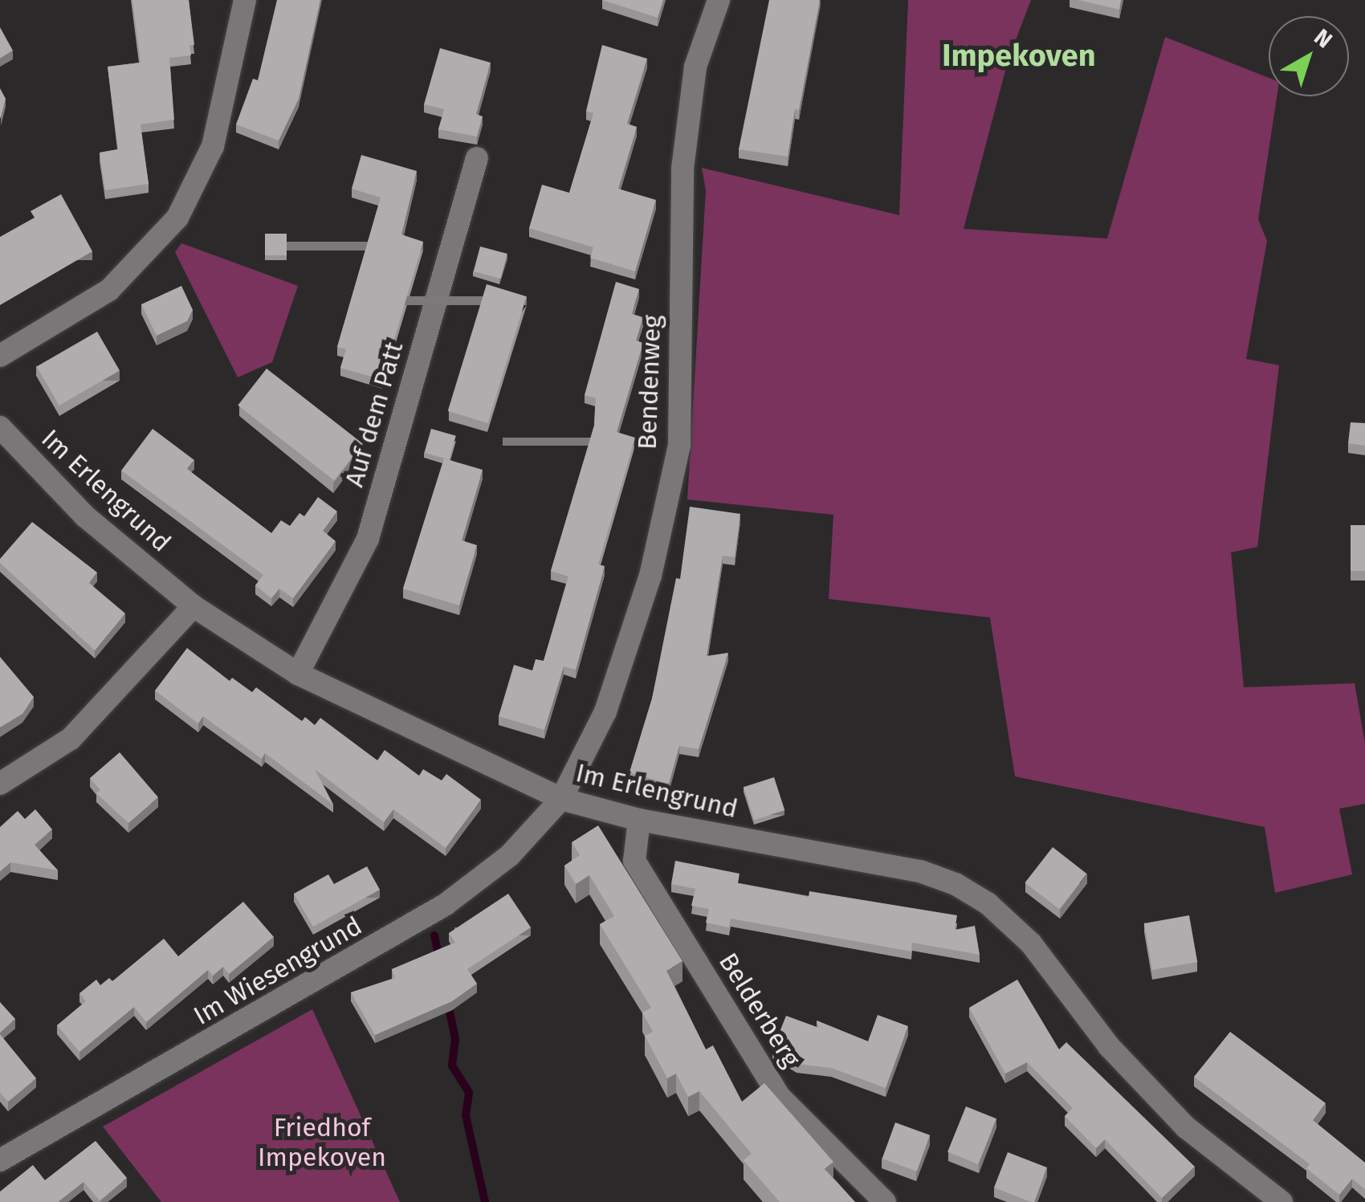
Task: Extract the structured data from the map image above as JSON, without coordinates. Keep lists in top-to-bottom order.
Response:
{
  "streets": {
    "street": [
      "Bendenweg",
      "Auf dem Patt",
      "Im Erlengrund",
      "Im Wiesengrund",
      "Belderberg"
    ]
  },
  "crossings": [
    ["Bendenweg", "Im Erlengrund"],
    ["Bendenweg", "Im Wiesengrund"],
    ["Auf dem Patt", "Im Erlengrund"],
    ["Im Erlengrund", "Im Wiesengrund"],
    ["Im Erlengrund", "Belderberg"]
  ],
  "districts": ["Impekoven"],
  "parks": ["Friedhof Impekoven"],
  "north": "top right"
}
